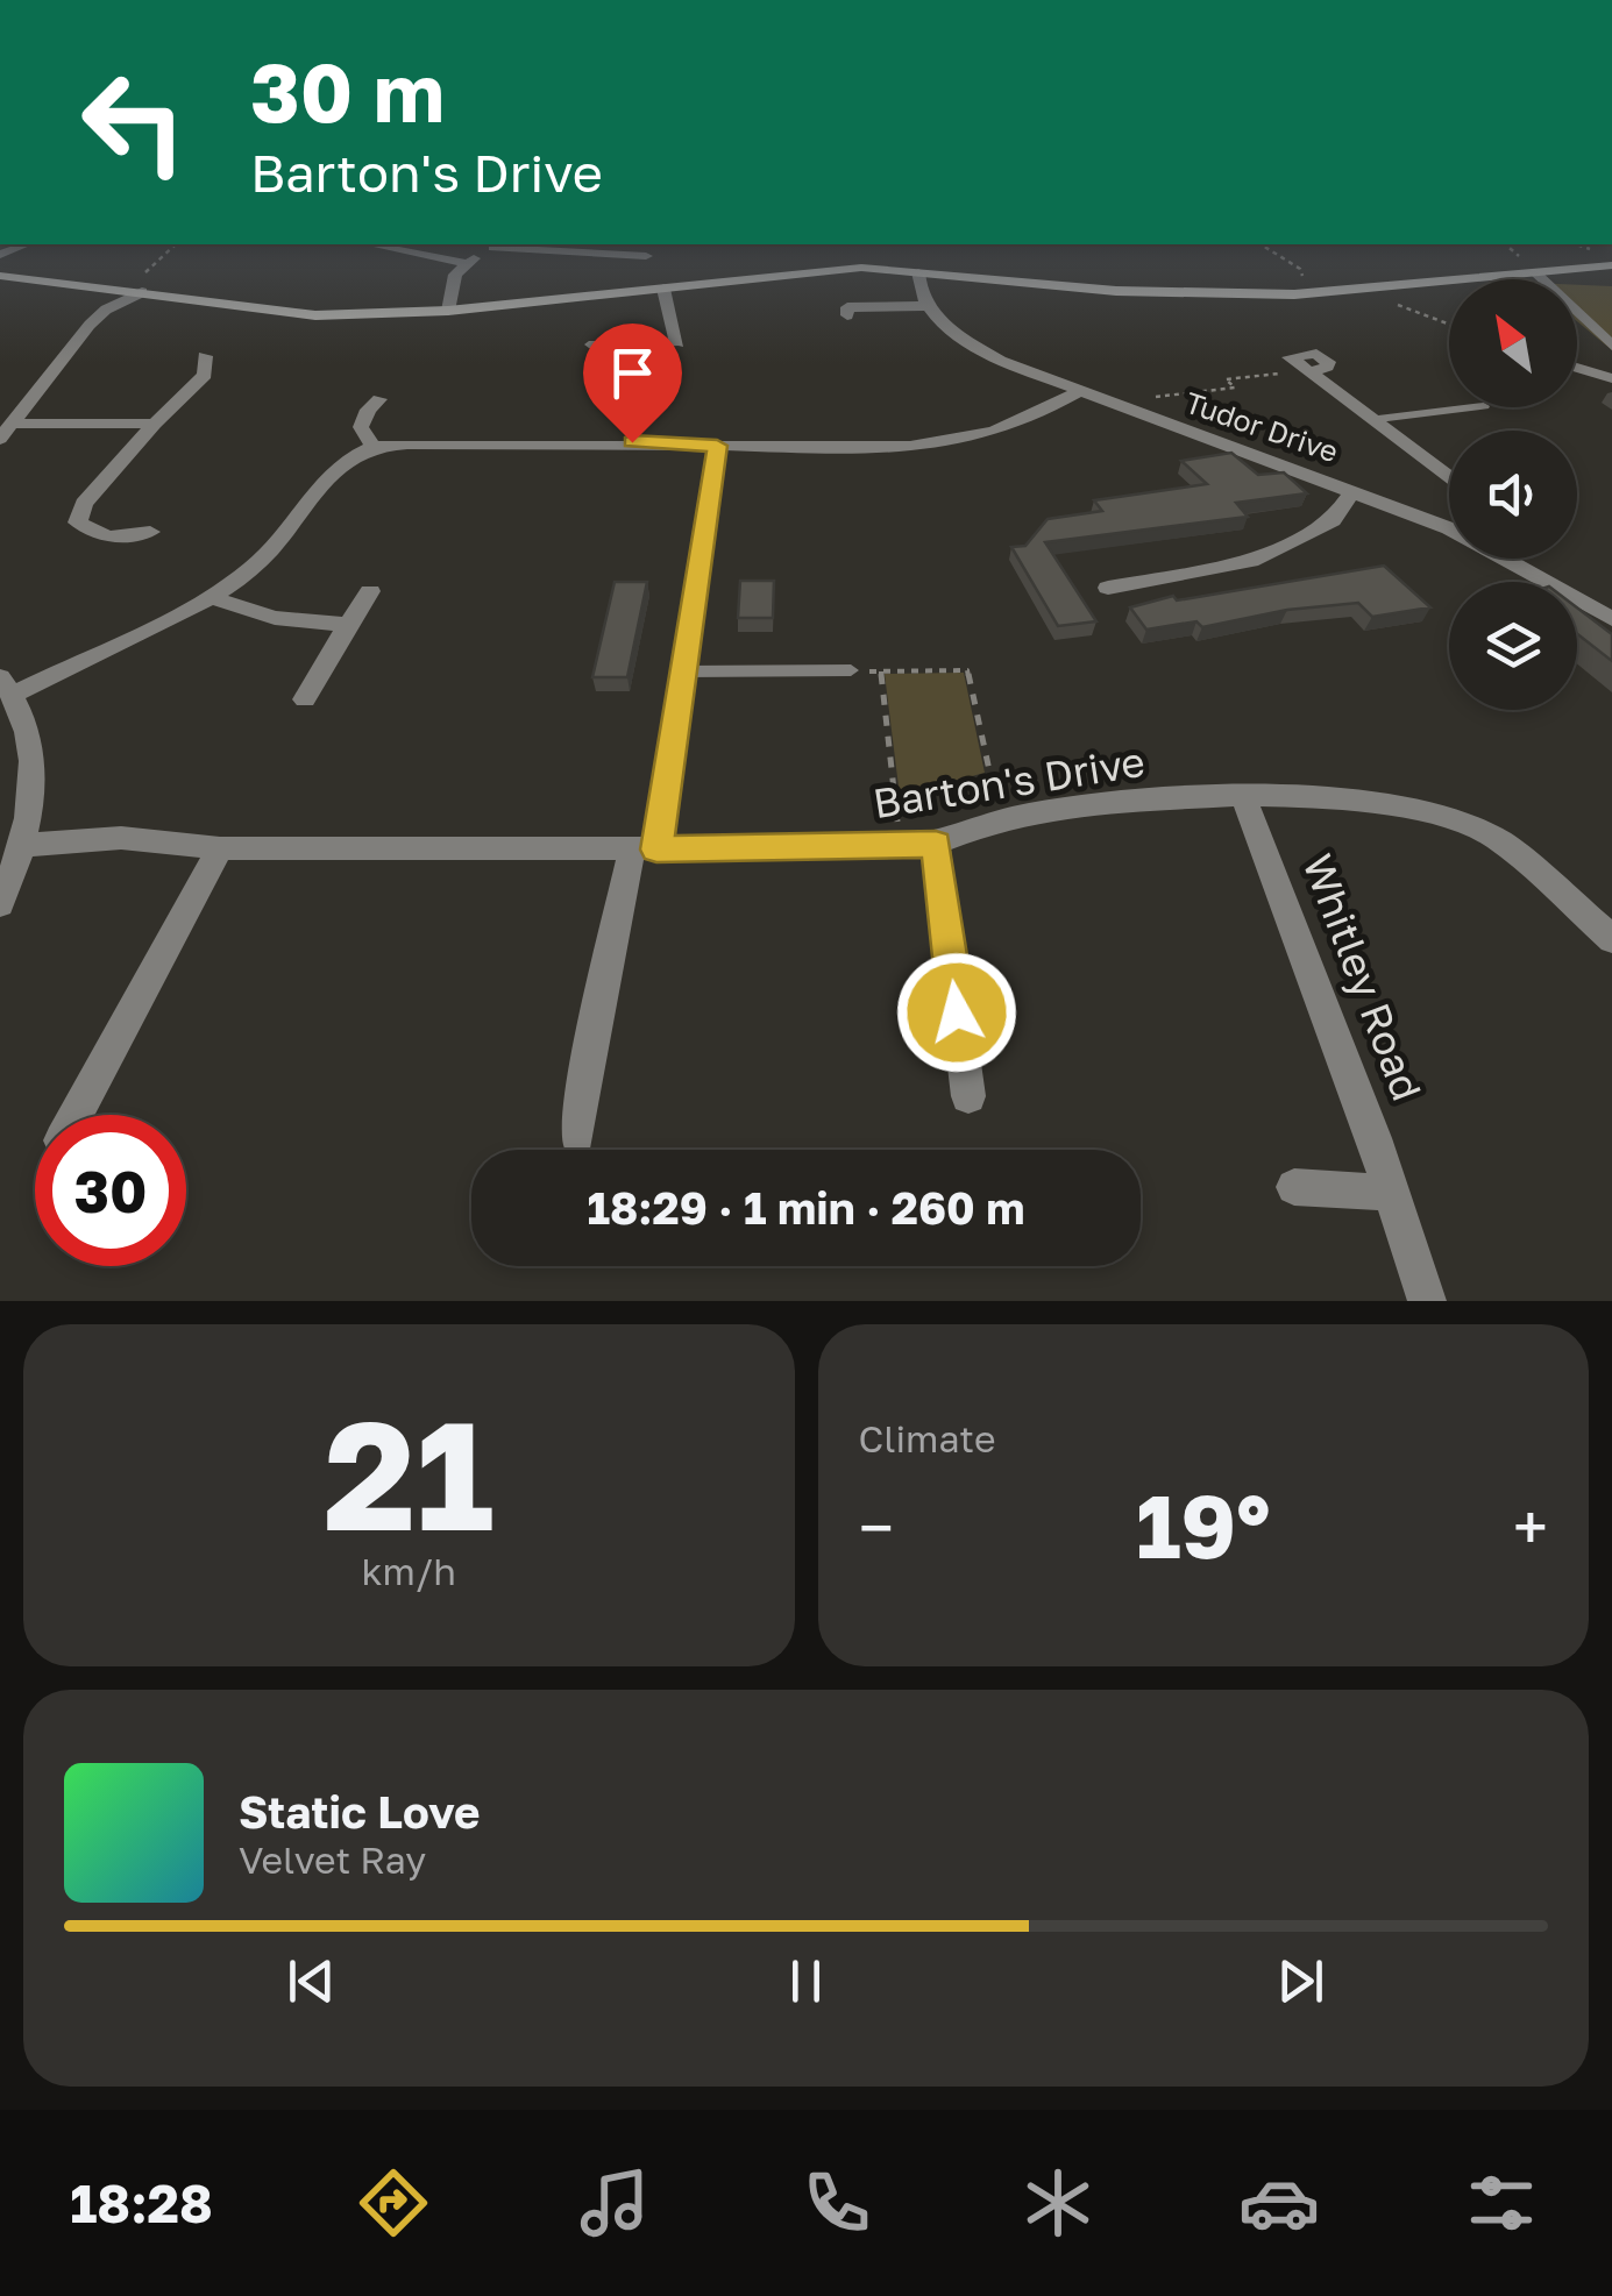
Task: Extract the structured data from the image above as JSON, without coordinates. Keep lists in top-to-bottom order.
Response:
{
  "streets": {
    "street": ["Tudor Drive", "Barton's Drive", "Whitley Road"]
  },
  "crossings": [
    ["Barton's Drive", "Whitley Road"]
  ],
  "north": "top left",
  "page": {
    "turn": ["30 m", "Barton's Drive"],
    "limit": "30",
    "trip": "18:29 · 1 min · 260 m",
    "tile": [
      ["21", "km/h"],
      "Climate"
    ],
    "heat": ["−", "19°", "+"],
    "song": ["Static Love", "Velvet Ray"],
    "tabs": "18:28"
  }
}
